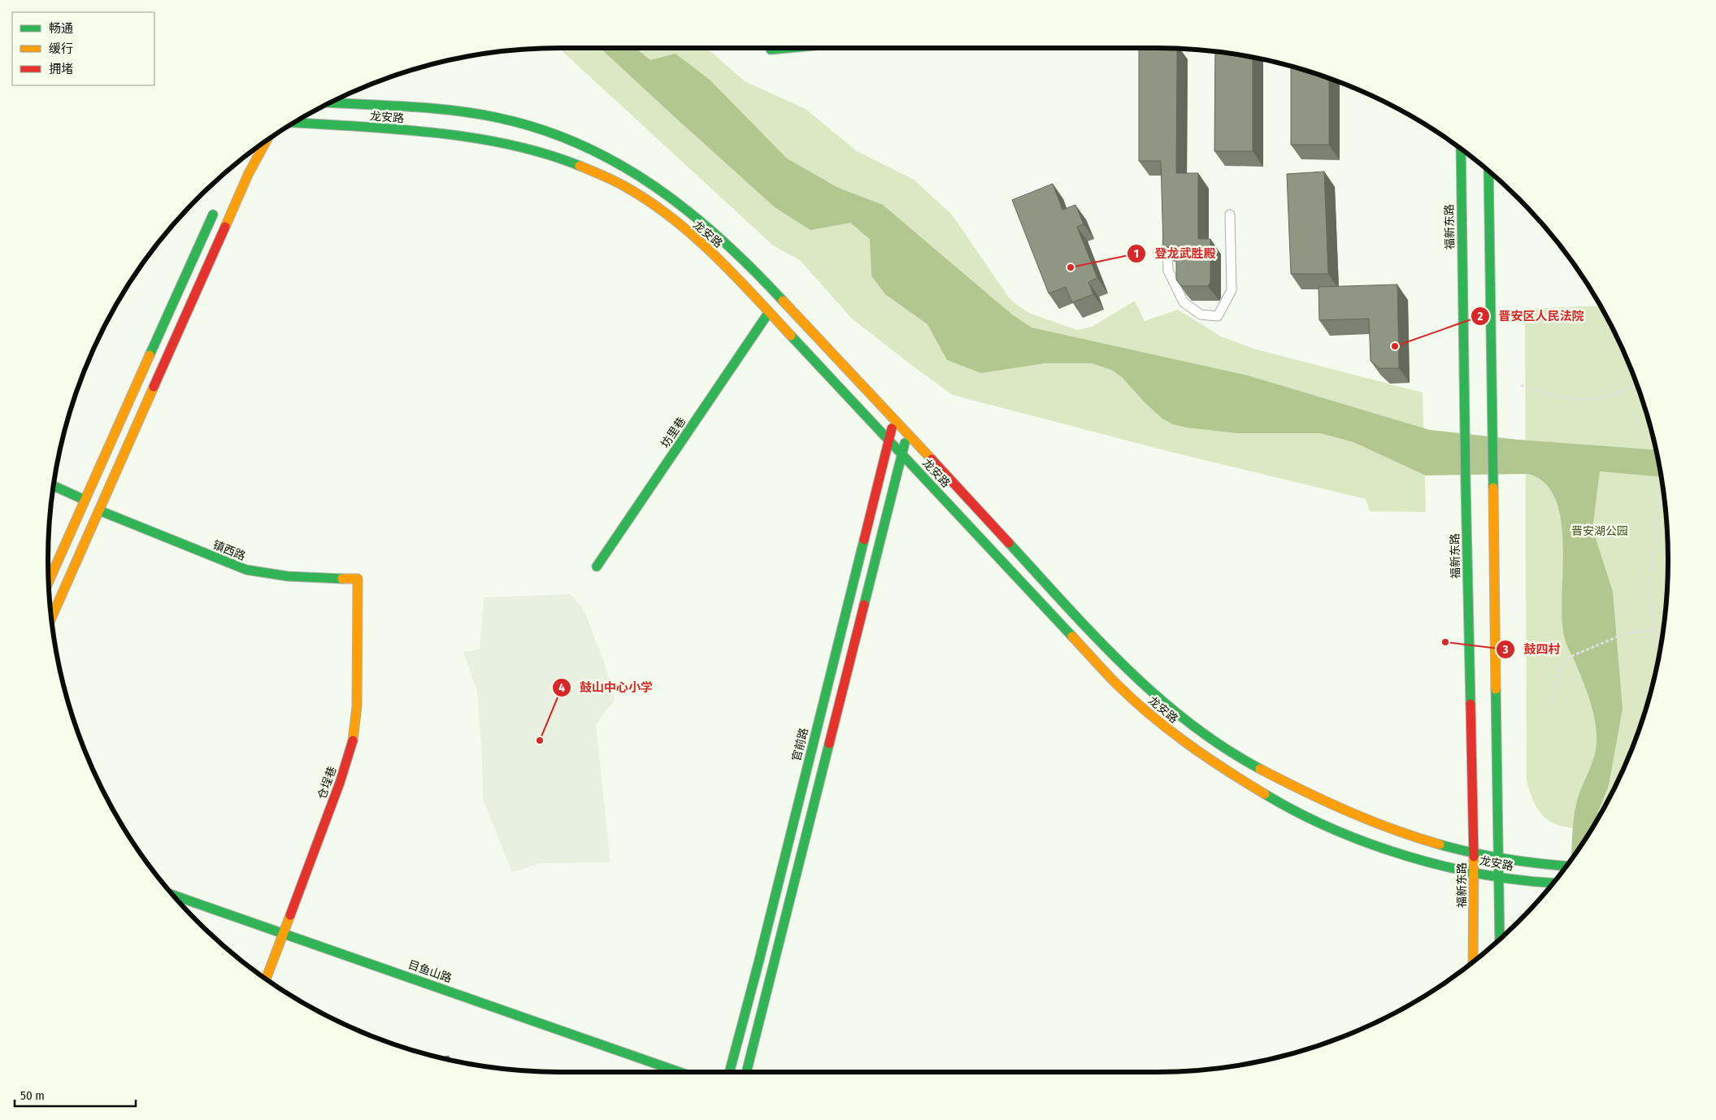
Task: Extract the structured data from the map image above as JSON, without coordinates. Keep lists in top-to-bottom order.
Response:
{
  "streets": {
    "main road": [
      "龙安路",
      "福新东路",
      "坊里巷",
      "镇西路",
      "官前路",
      "仓埕巷",
      "目鱼山路"
    ]
  },
  "crossings": [
    ["龙安路", "福新东路"],
    ["龙安路", "坊里巷"],
    ["龙安路", "官前路"],
    ["镇西路", "仓埕巷"],
    ["仓埕巷", "目鱼山路"]
  ],
  "parks": ["晋安湖公园"],
  "places": [
    "登龙武胜殿",
    "晋安区人民法院",
    "鼓四村",
    "鼓山中心小学"
  ],
  "legend": ["畅通", "缓行", "拥堵"],
  "scale_bar": "50 m"
}
